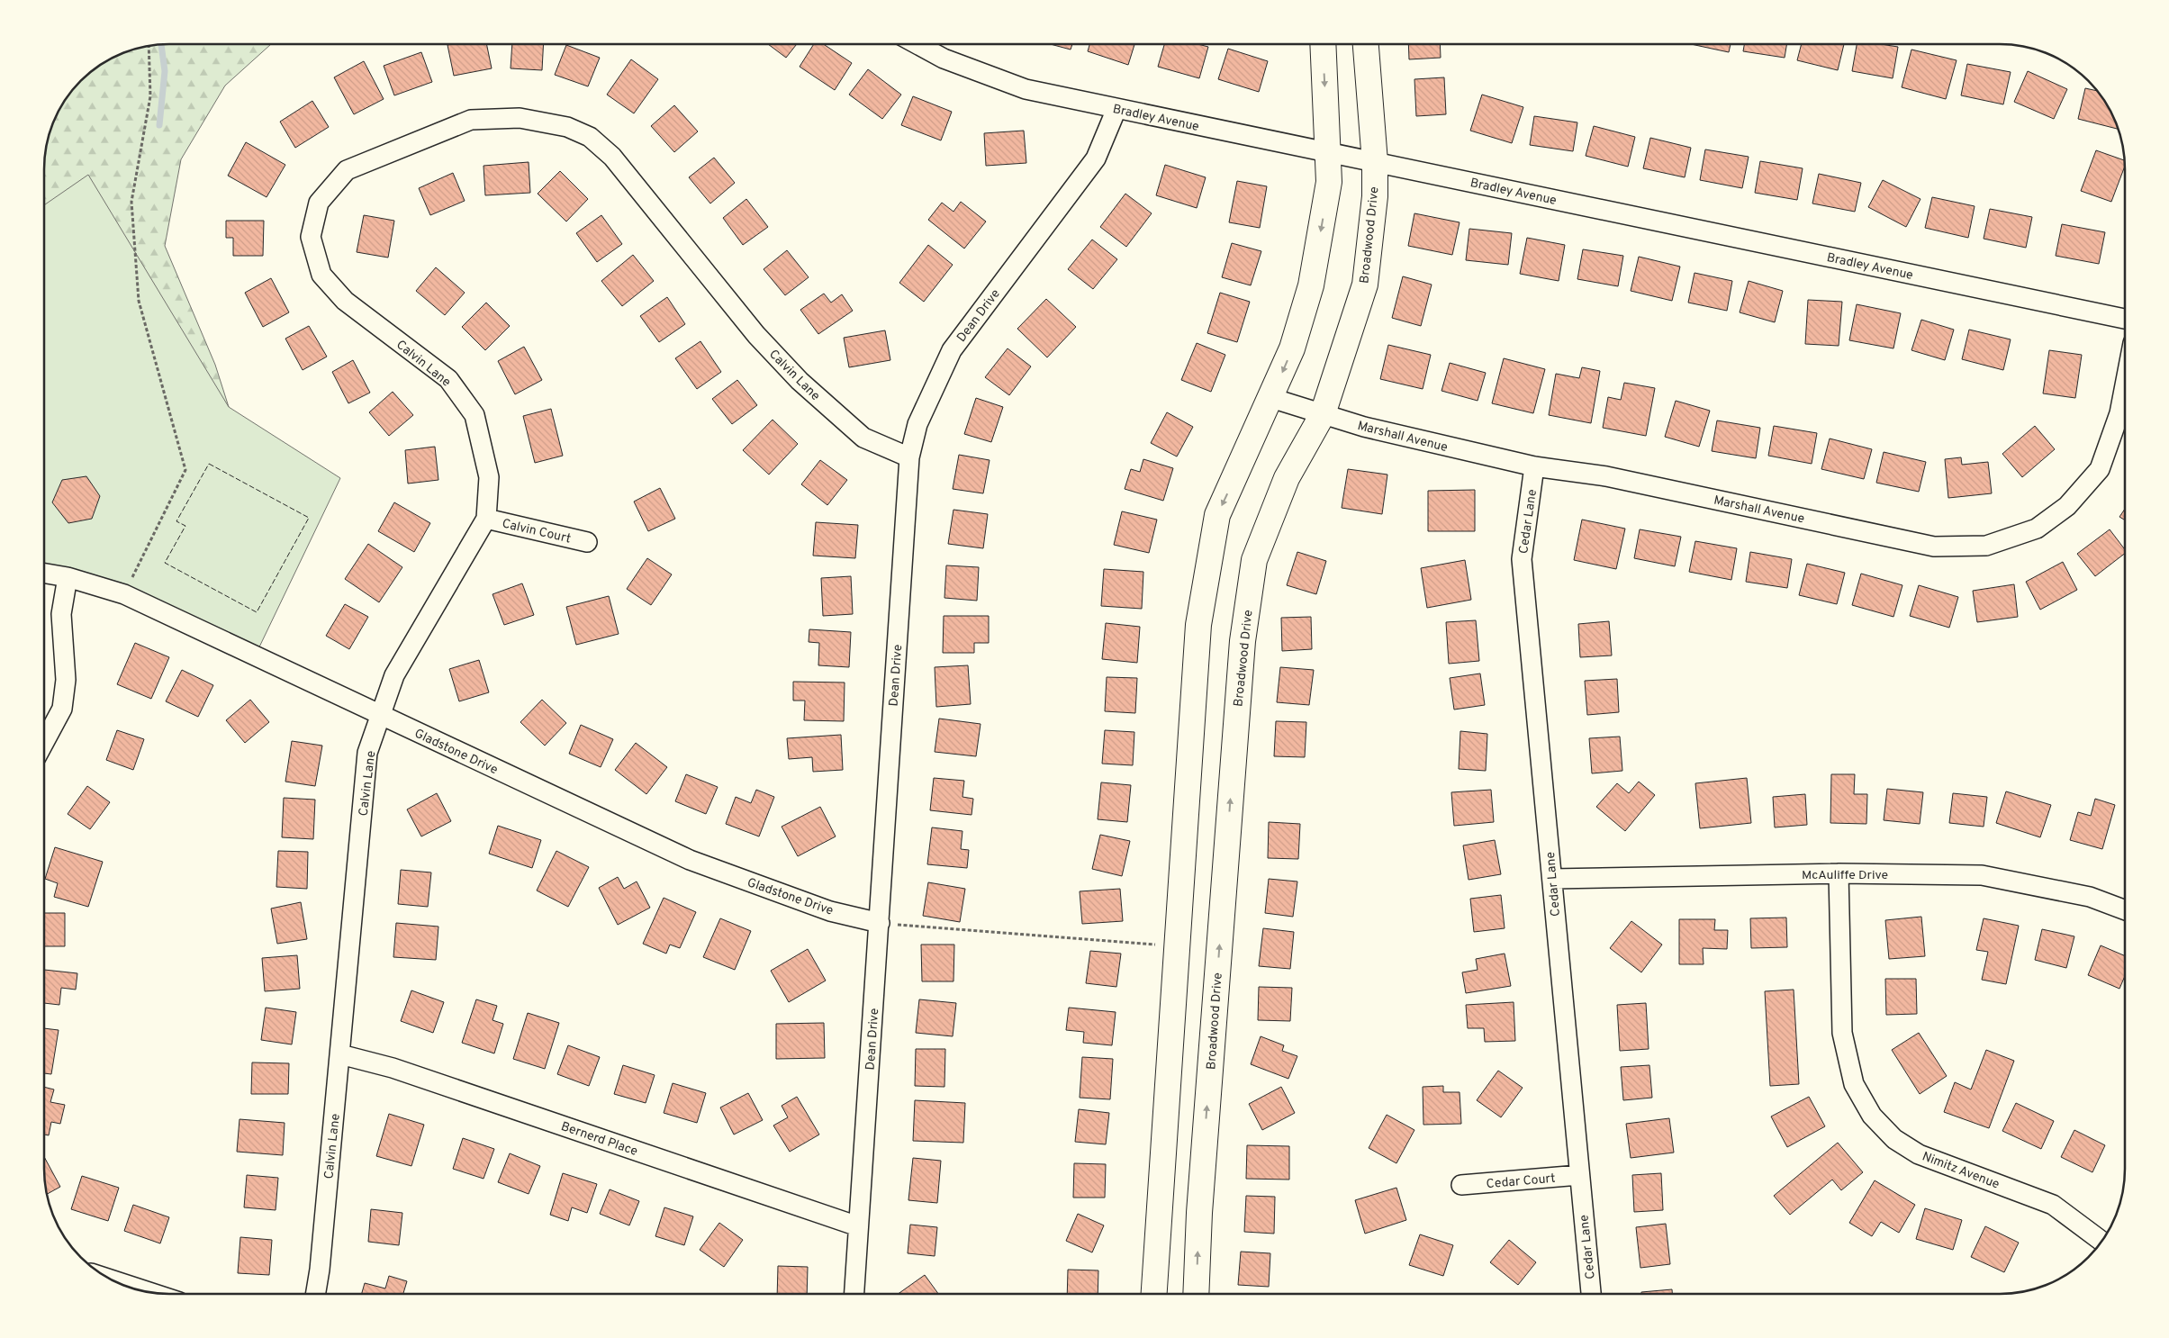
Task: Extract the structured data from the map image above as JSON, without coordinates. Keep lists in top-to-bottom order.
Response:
{
  "streets": {
    "street": [
      "Bradley Avenue",
      "Broadwood Drive",
      "Dean Drive",
      "Calvin Lane",
      "Marshall Avenue",
      "Cedar Lane",
      "Calvin Court",
      "Gladstone Drive",
      "McAuliffe Drive",
      "Bernerd Place",
      "Nimitz Avenue",
      "Cedar Court"
    ]
  },
  "crossings": [
    ["Bradley Avenue", "Broadwood Drive"],
    ["Bradley Avenue", "Dean Drive"],
    ["Broadwood Drive", "Marshall Avenue"],
    ["Dean Drive", "Calvin Lane"],
    ["Dean Drive", "Gladstone Drive"],
    ["Dean Drive", "Bernerd Place"],
    ["Calvin Lane", "Calvin Court"],
    ["Calvin Lane", "Gladstone Drive"],
    ["Calvin Lane", "Bernerd Place"],
    ["Marshall Avenue", "Cedar Lane"],
    ["Cedar Lane", "McAuliffe Drive"],
    ["Cedar Lane", "Cedar Court"],
    ["McAuliffe Drive", "Nimitz Avenue"]
  ]
}
